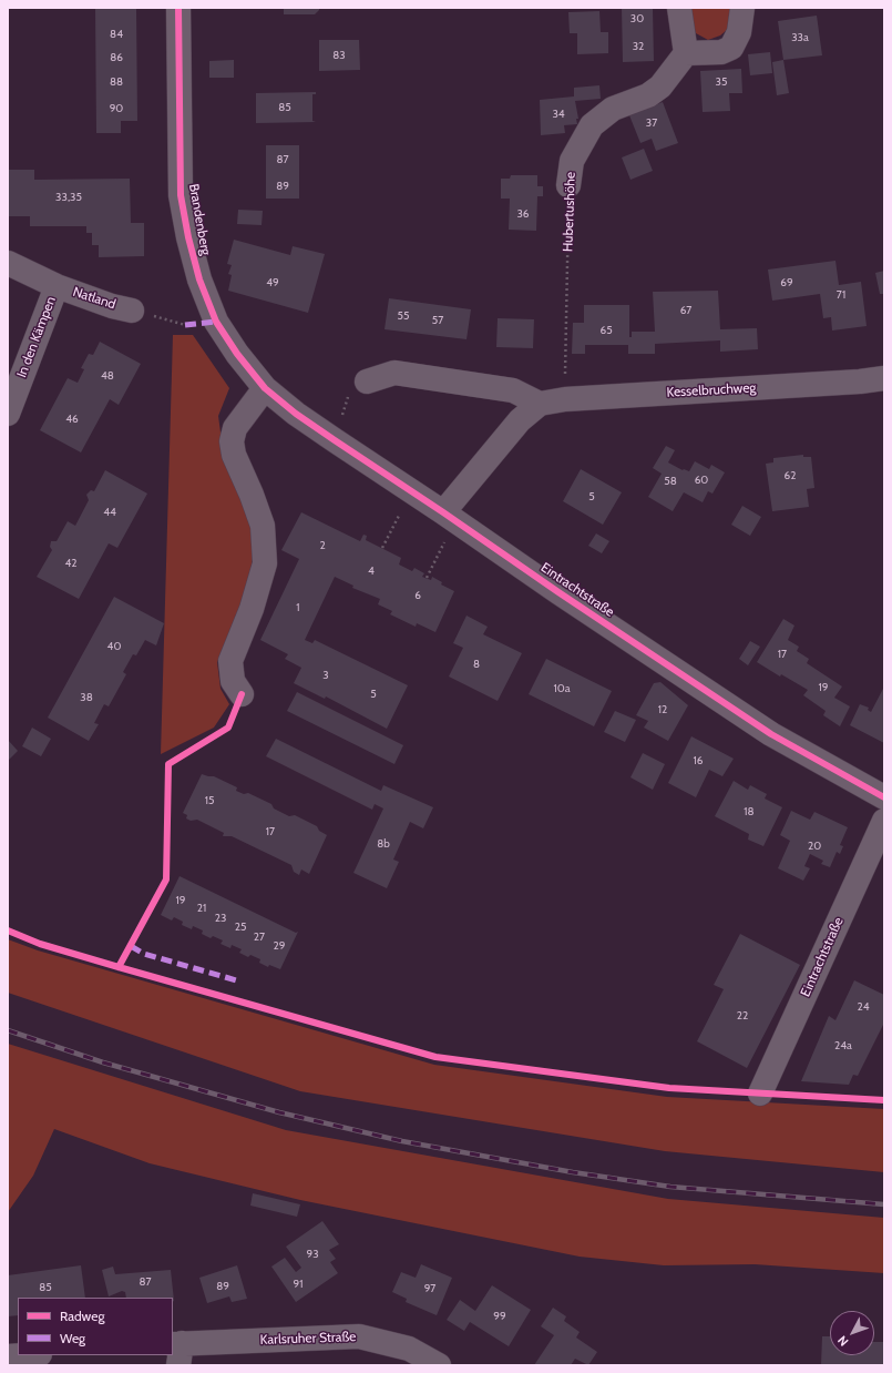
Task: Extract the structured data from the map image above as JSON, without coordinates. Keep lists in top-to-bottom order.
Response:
{
  "streets": {
    "street": [
      "Hubertushöhe",
      "Brandenberg",
      "Natland",
      "In den Kämpen",
      "Kesselbruchweg",
      "Eintrachtstraße",
      "Karlsruher Straße"
    ]
  },
  "crossings": [
    ["Hubertushöhe", "Kesselbruchweg"],
    ["Brandenberg", "Eintrachtstraße"],
    ["Natland", "In den Kämpen"],
    ["Kesselbruchweg", "Eintrachtstraße"]
  ],
  "house_numbers": [
    "30",
    "84",
    "33a",
    "32",
    "83",
    "86",
    "88",
    "35",
    "85",
    "90",
    "34",
    "37",
    "87",
    "89",
    "33,35",
    "36",
    "49",
    "69",
    "71",
    "67",
    "55",
    "57",
    "65",
    "48",
    "46",
    "62",
    "60",
    "58",
    "5",
    "44",
    "2",
    "42",
    "4",
    "6",
    "1",
    "40",
    "17",
    "8",
    "3",
    "19",
    "10a",
    "5",
    "38",
    "12",
    "16",
    "15",
    "18",
    "17",
    "8b",
    "20",
    "19",
    "21",
    "23",
    "25",
    "27",
    "29",
    "24",
    "22",
    "24a",
    "93",
    "87",
    "91",
    "89",
    "85",
    "97",
    "99"
  ],
  "legend": ["Radweg", "Weg"],
  "north": "bottom left"
}
